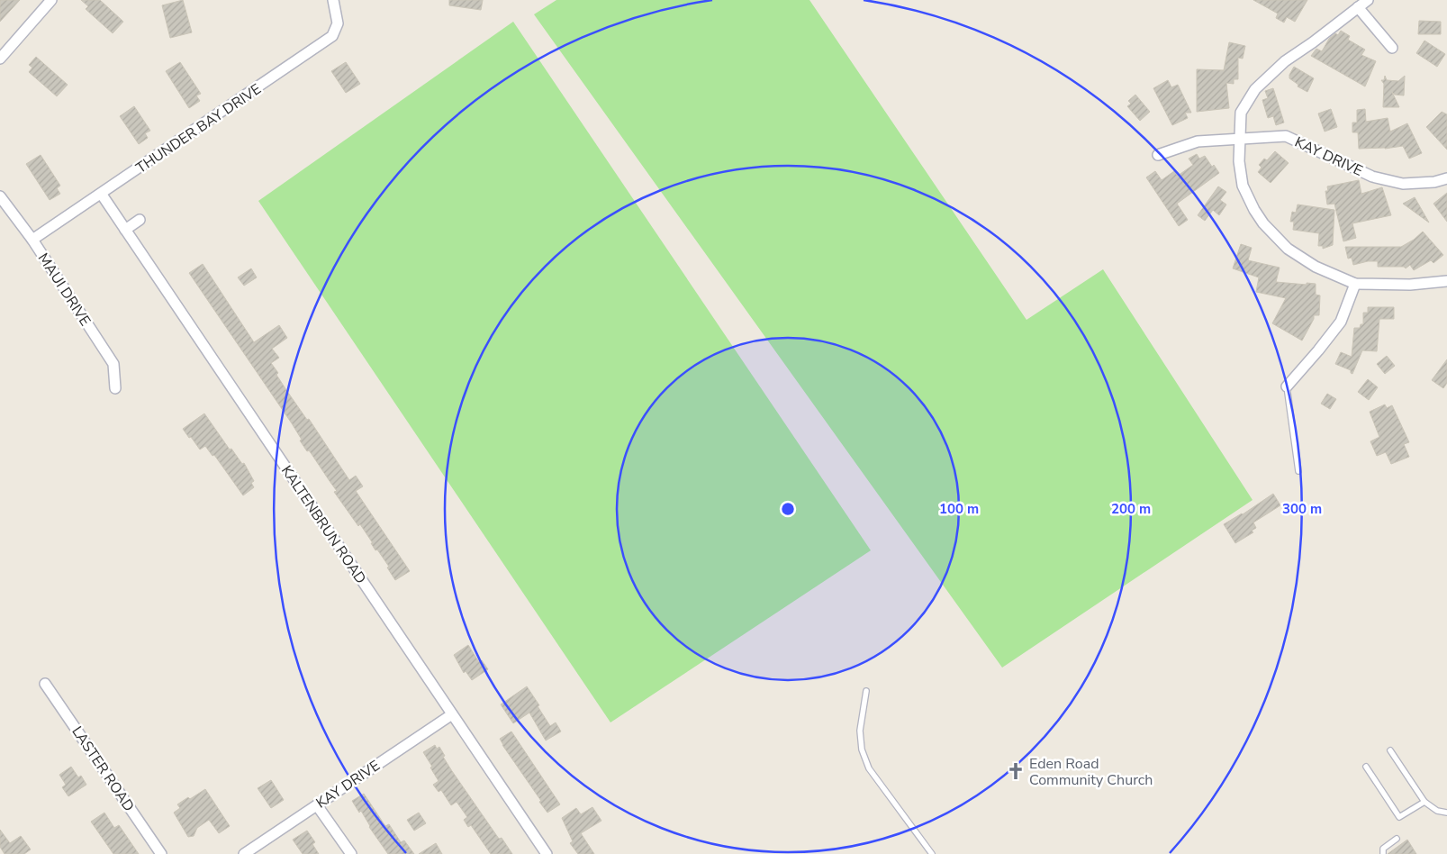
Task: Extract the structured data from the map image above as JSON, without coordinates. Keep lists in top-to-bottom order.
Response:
{
  "streets": {
    "street": [
      "THUNDER BAY DRIVE",
      "KAY DRIVE",
      "MAUI DRIVE",
      "KALTENBRUN ROAD",
      "LASTER ROAD"
    ]
  },
  "crossings": [
    ["THUNDER BAY DRIVE", "MAUI DRIVE"],
    ["THUNDER BAY DRIVE", "KALTENBRUN ROAD"],
    ["KAY DRIVE", "KALTENBRUN ROAD"]
  ],
  "places": {
    "church": ["Eden Road Community Church"]
  },
  "rings": ["100 m", "200 m", "300 m"]
}
